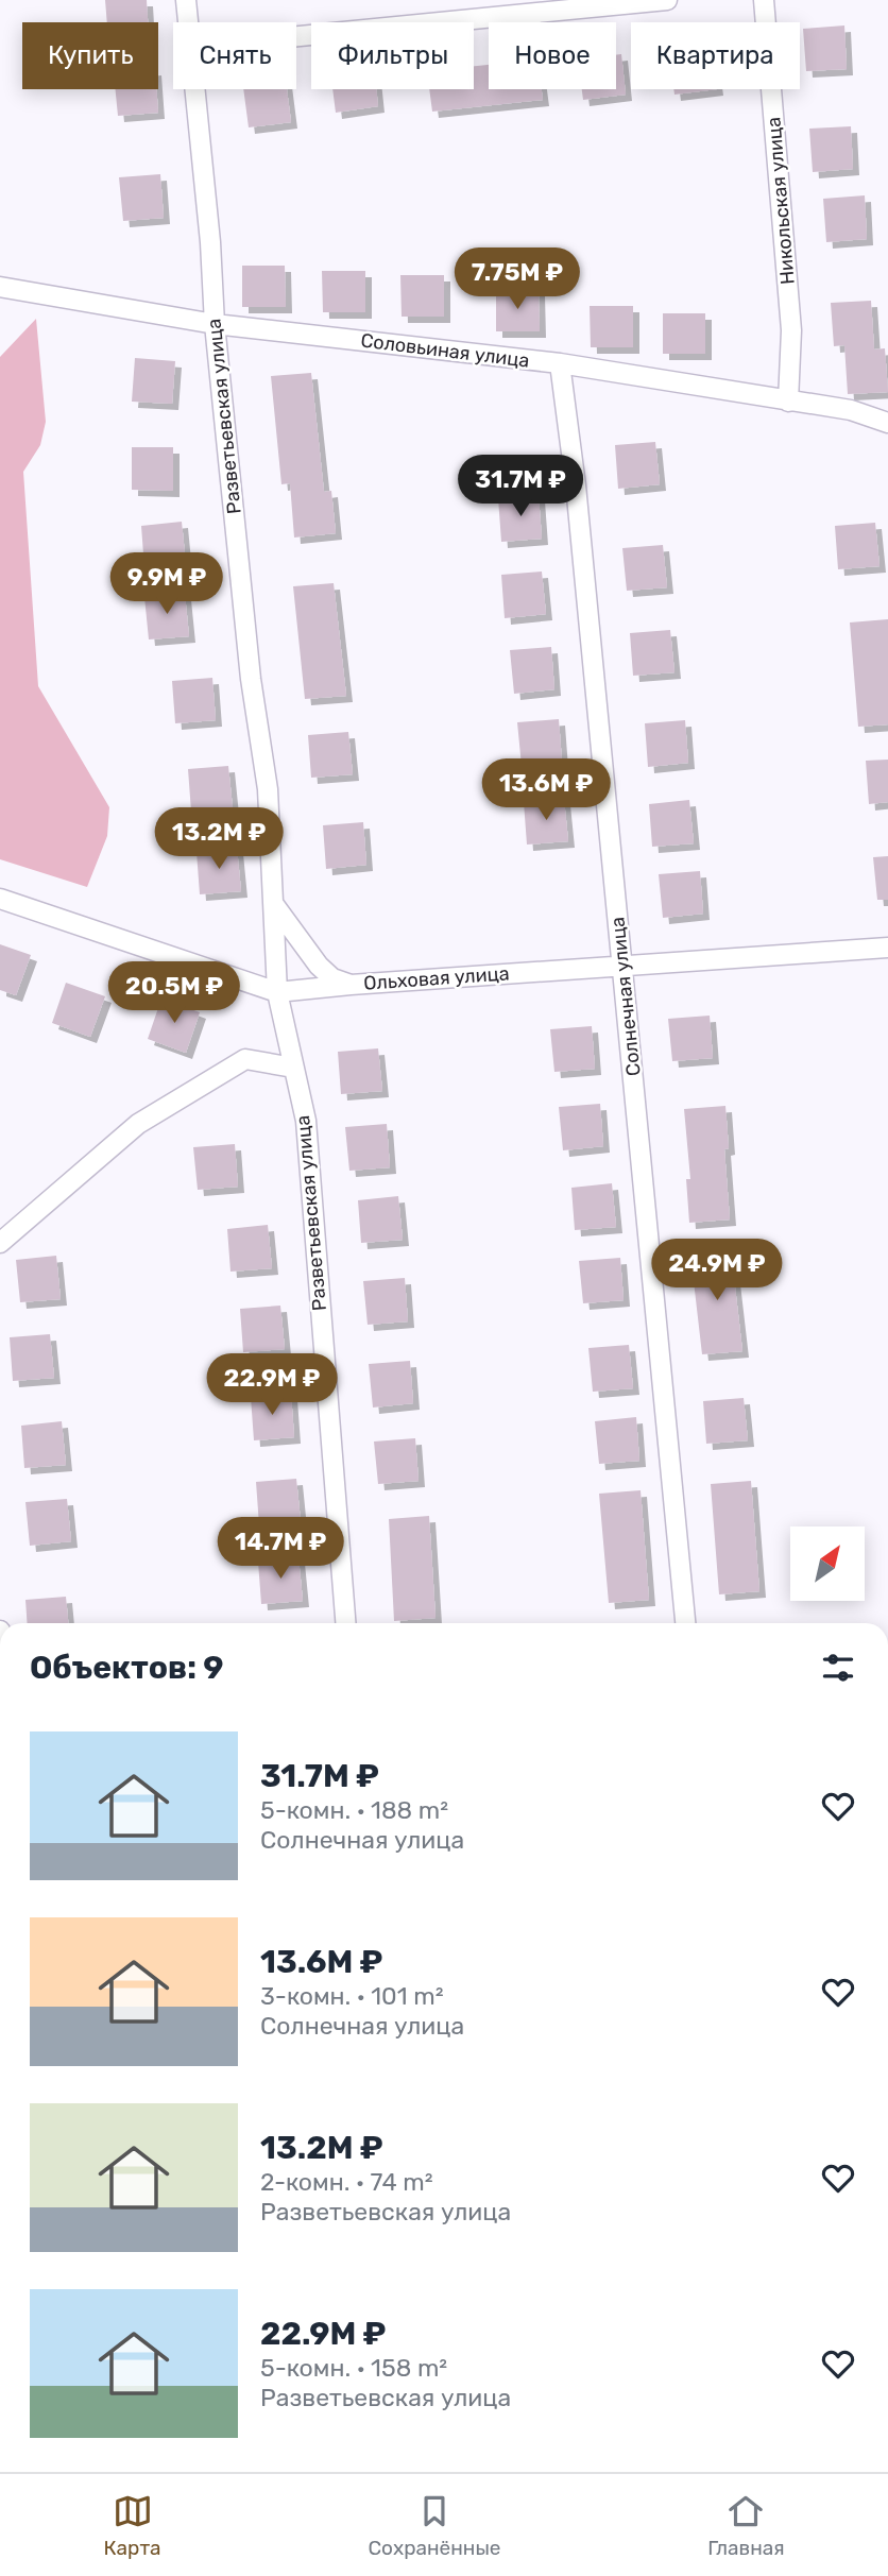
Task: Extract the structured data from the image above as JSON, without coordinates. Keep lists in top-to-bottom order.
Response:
{
  "streets": {
    "street": [
      "Никольская улица",
      "Соловьиная улица",
      "Разветьевская улица",
      "Ольховая улица",
      "Солнечная улица"
    ]
  },
  "crossings": [
    ["Никольская улица", "Соловьиная улица"],
    ["Соловьиная улица", "Разветьевская улица"],
    ["Соловьиная улица", "Солнечная улица"],
    ["Разветьевская улица", "Ольховая улица"],
    ["Ольховая улица", "Солнечная улица"]
  ],
  "north": "top right",
  "page": {
    "chip": [
      "Купить",
      "Снять",
      "Фильтры",
      "Новое",
      "Квартира"
    ],
    "price": [
      "7.75M ₽",
      "31.7M ₽",
      "9.9M ₽",
      "13.6M ₽",
      "13.2M ₽",
      "20.5M ₽",
      "24.9M ₽",
      "22.9M ₽",
      "14.7M ₽"
    ],
    "heading": "Объектов: 9",
    "list": [
      {
        "name": "31.7M ₽",
        "note": "5-комн. · 188 m² · Солнечная улица"
      },
      {
        "name": "13.6M ₽",
        "note": "3-комн. · 101 m² · Солнечная улица"
      },
      {
        "name": "13.2M ₽",
        "note": "2-комн. · 74 m² · Разветьевская улица"
      },
      {
        "name": "22.9M ₽",
        "note": "5-комн. · 158 m² · Разветьевская улица"
      }
    ],
    "tabs": ["Карта", "Сохранённые", "Главная"]
  }
}
